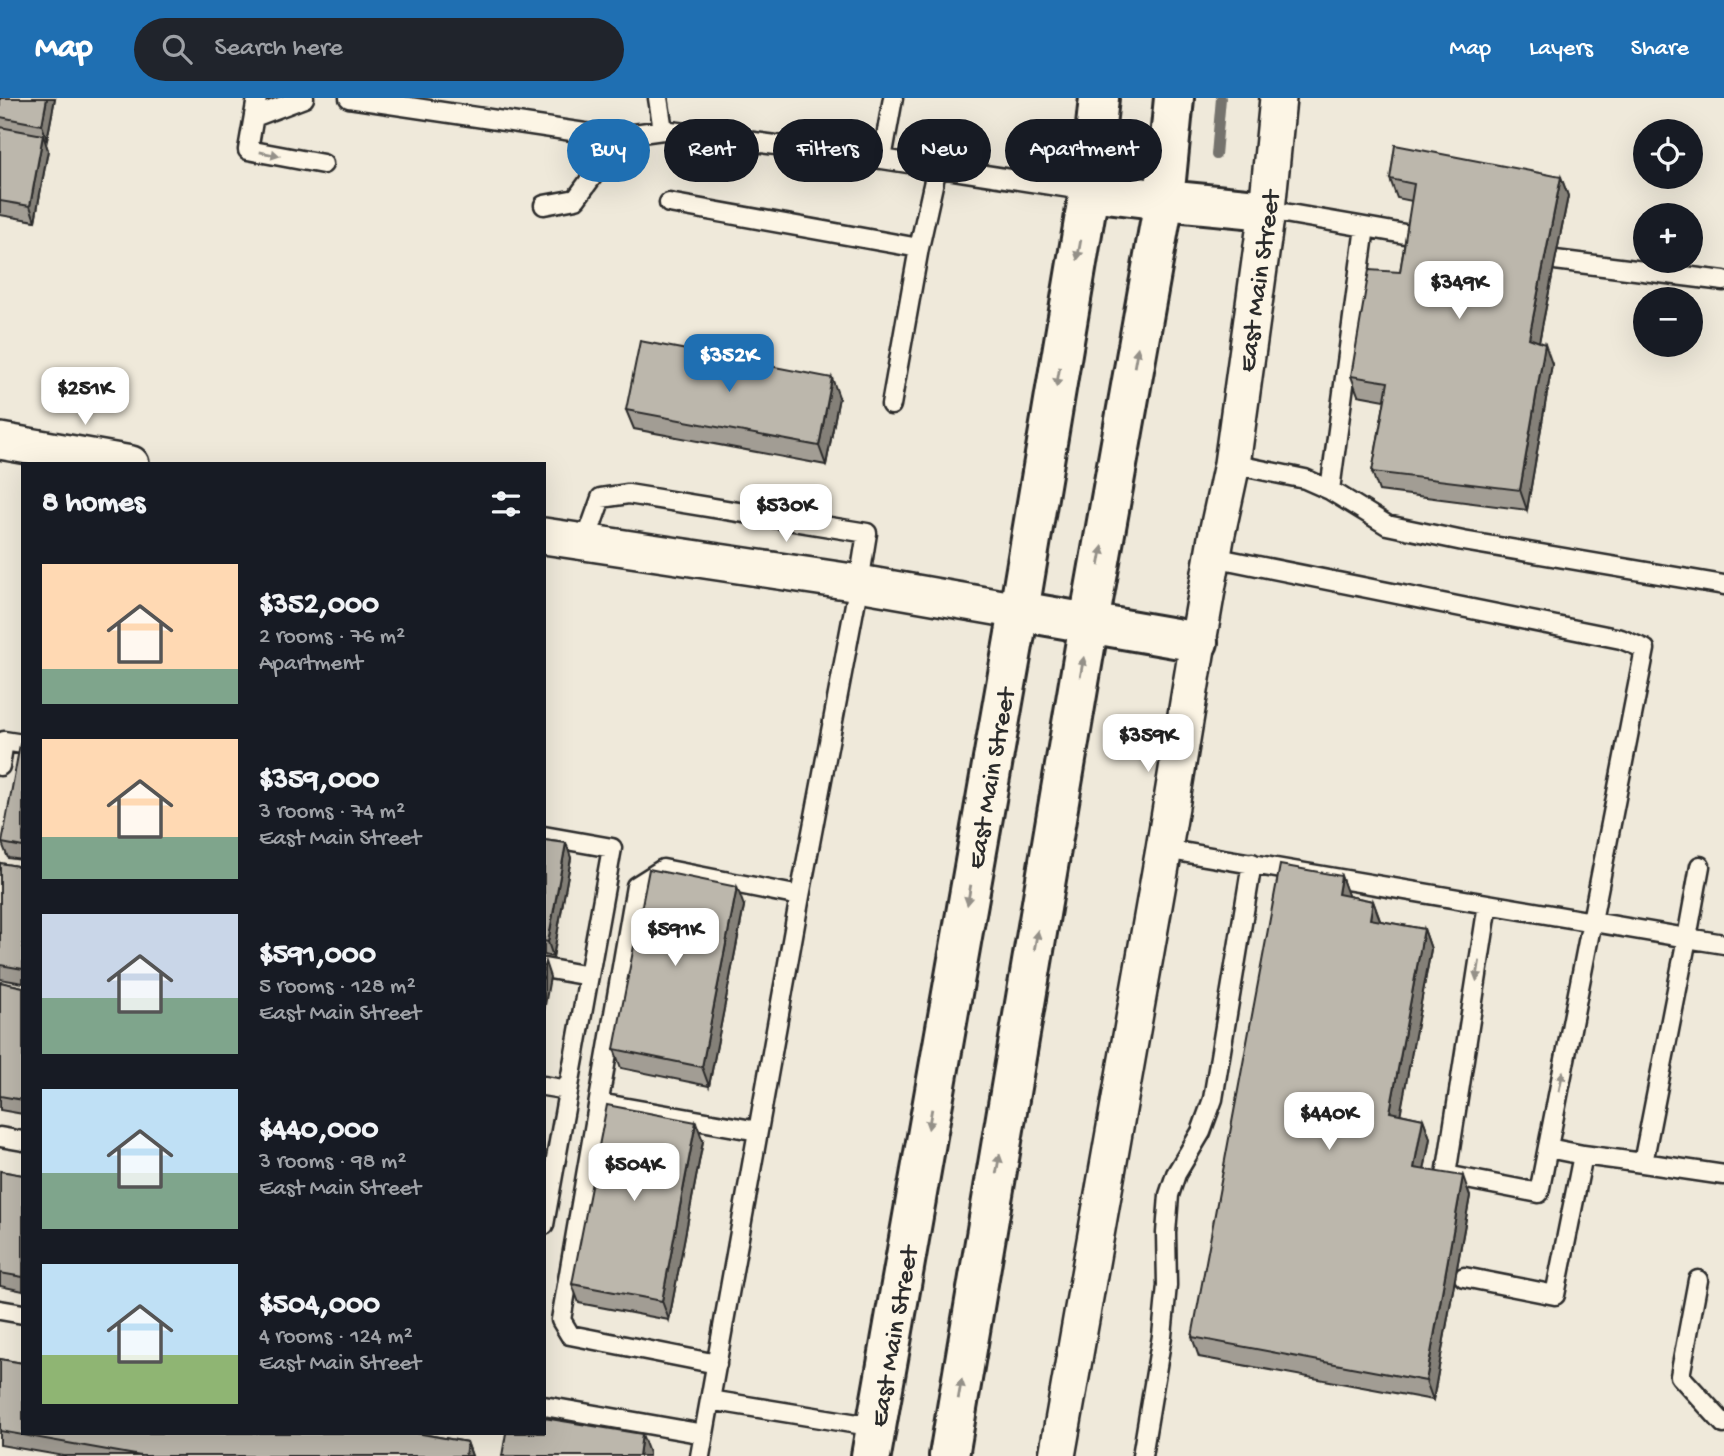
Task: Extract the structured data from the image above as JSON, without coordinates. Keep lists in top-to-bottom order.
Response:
{
  "streets": {
    "highway": ["East Main Street"]
  },
  "page": {
    "header": "Map",
    "search": "Search here",
    "nav": ["Map", "Layers", "Share"],
    "map_buttons": ["+", "−"],
    "chip": [
      "Buy",
      "Rent",
      "Filters",
      "New",
      "Apartment"
    ],
    "price": [
      "$349K",
      "$352K",
      "$251K",
      "$530K",
      "$359K",
      "$591K",
      "$440K",
      "$504K"
    ],
    "heading": "8 homes",
    "list": [
      {
        "name": "$352,000",
        "note": "2 rooms · 76 m² · Apartment"
      },
      {
        "name": "$359,000",
        "note": "3 rooms · 74 m² · East Main Street"
      },
      {
        "name": "$591,000",
        "note": "5 rooms · 128 m² · East Main Street"
      },
      {
        "name": "$440,000",
        "note": "3 rooms · 98 m² · East Main Street"
      },
      {
        "name": "$504,000",
        "note": "4 rooms · 124 m² · East Main Street"
      }
    ]
  }
}
